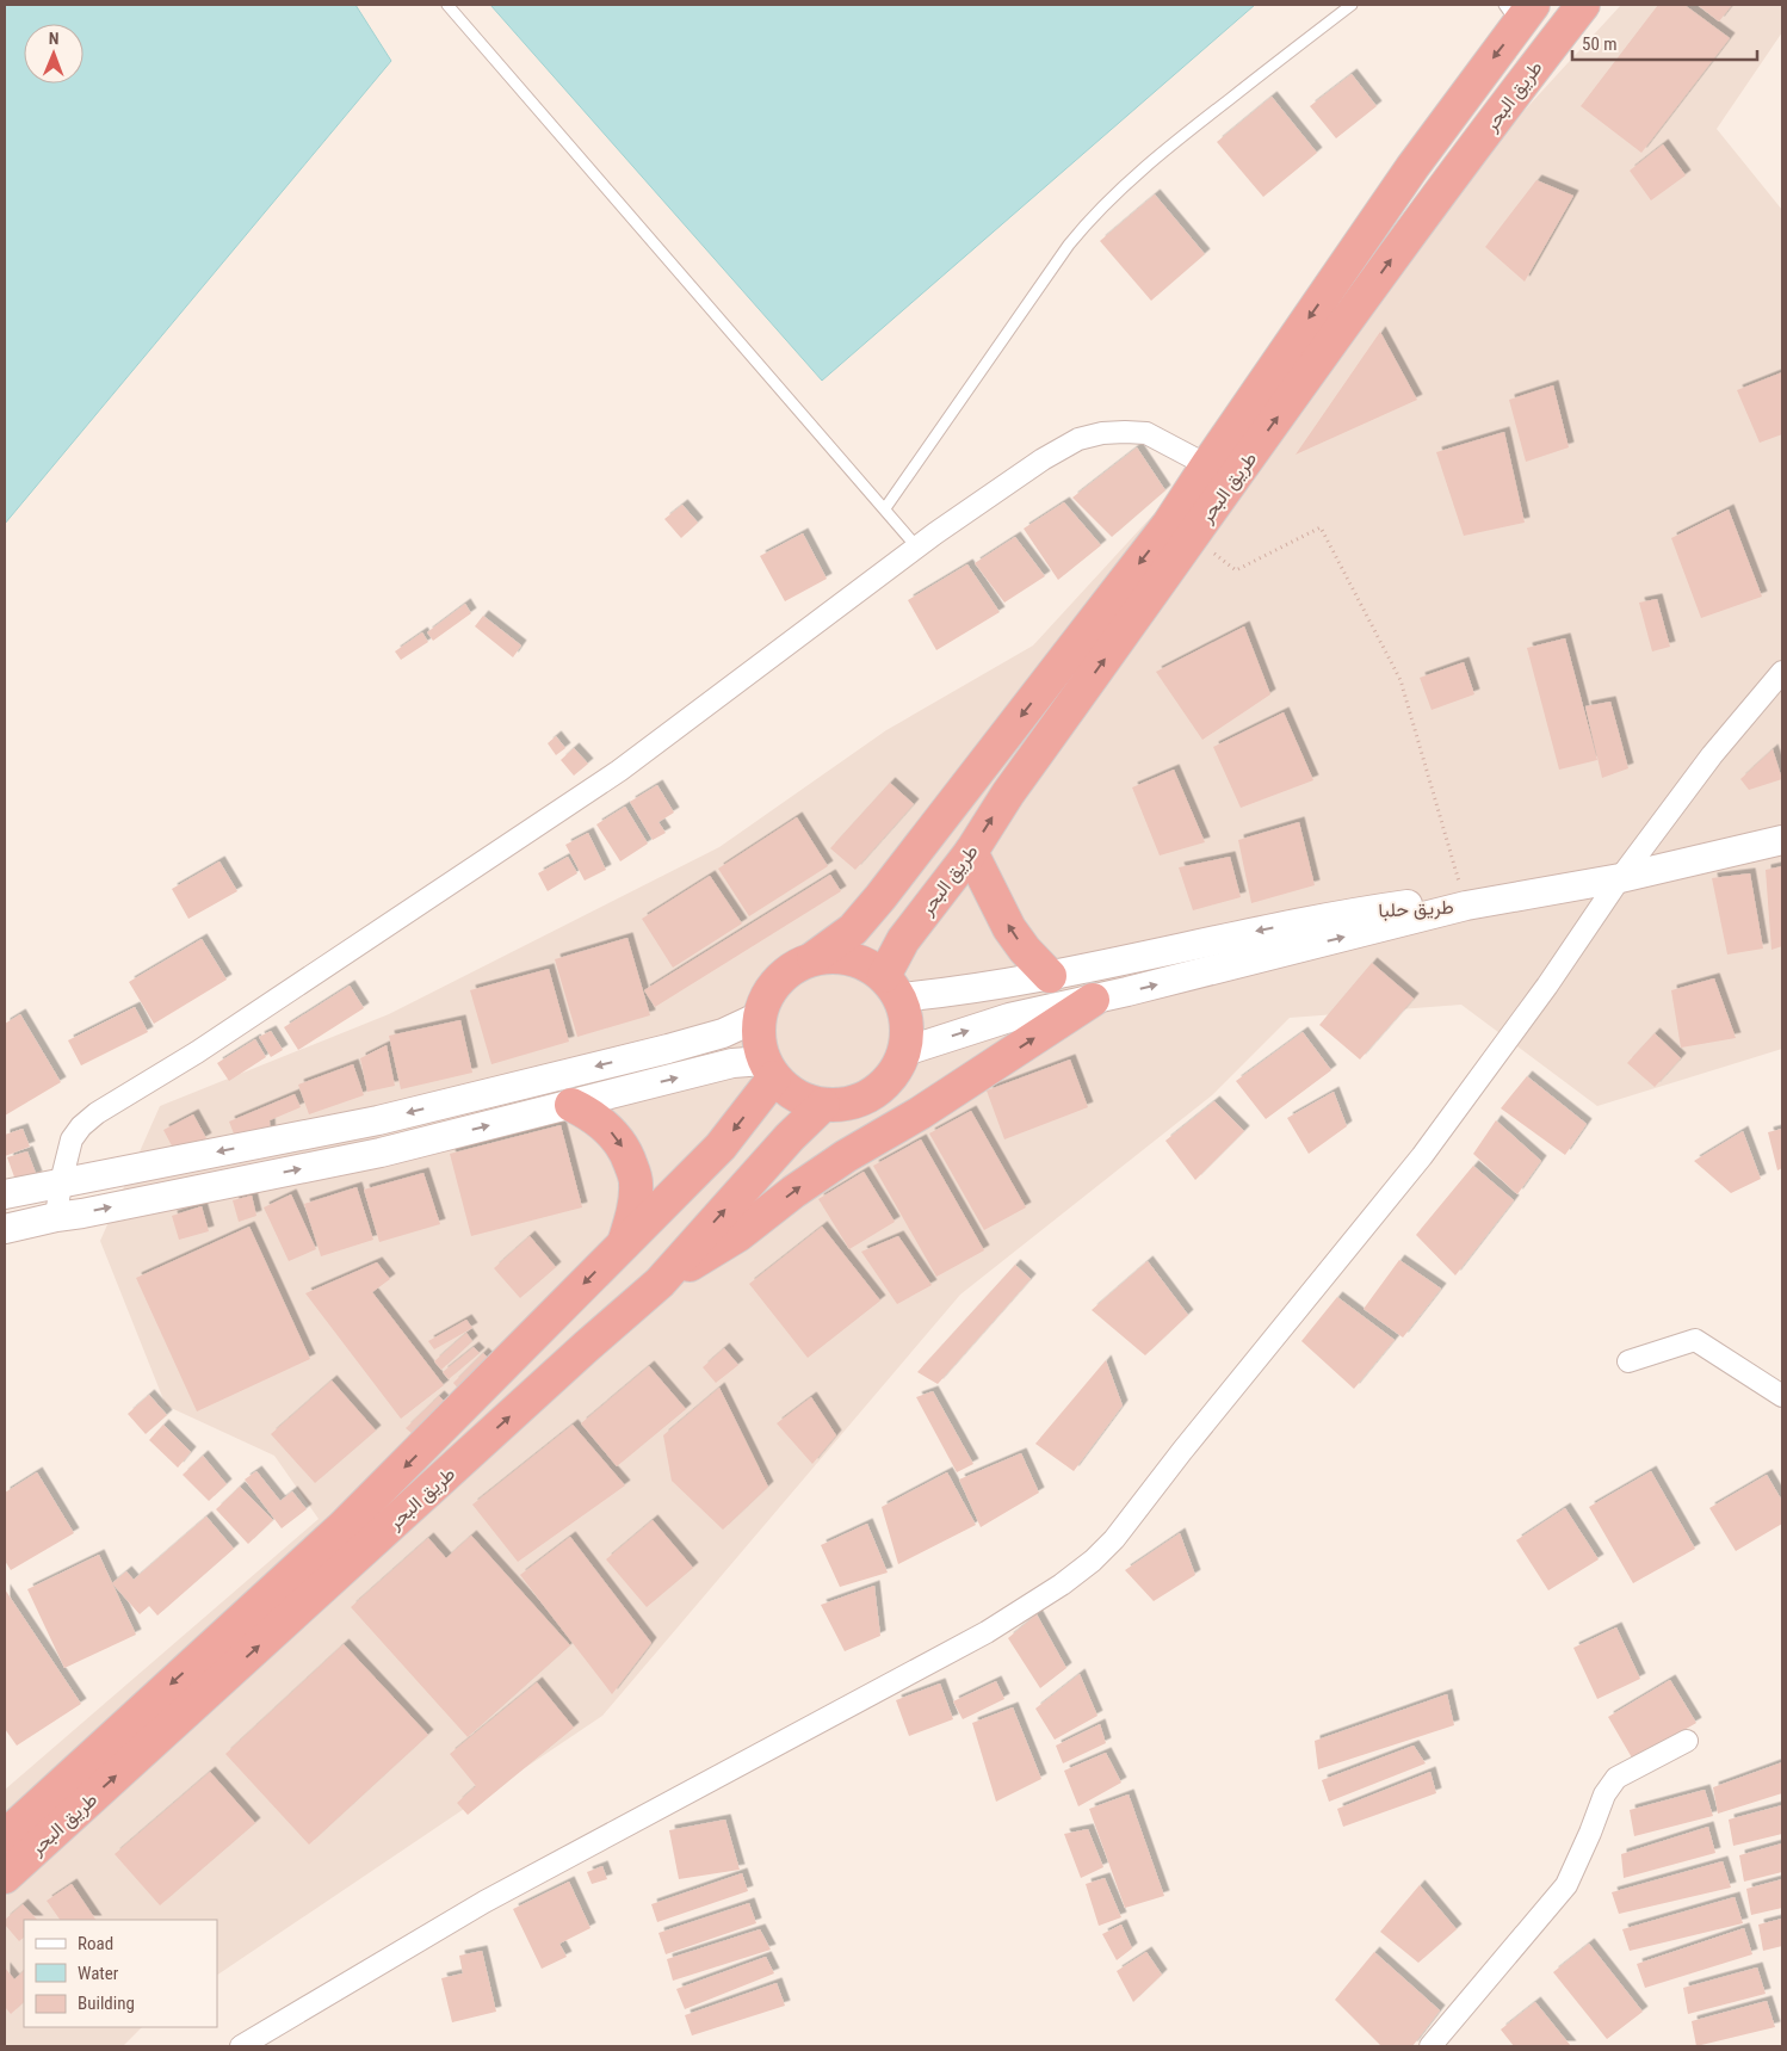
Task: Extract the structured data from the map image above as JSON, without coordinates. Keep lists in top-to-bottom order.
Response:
{
  "streets": {
    "highway": ["طريق البحر"],
    "main road": ["طريق حلبا"]
  },
  "crossings": [
    ["طريق البحر", "طريق حلبا"]
  ],
  "legend": ["Road", "Water", "Building"],
  "scale_bar": "50 m",
  "north": "top"
}
